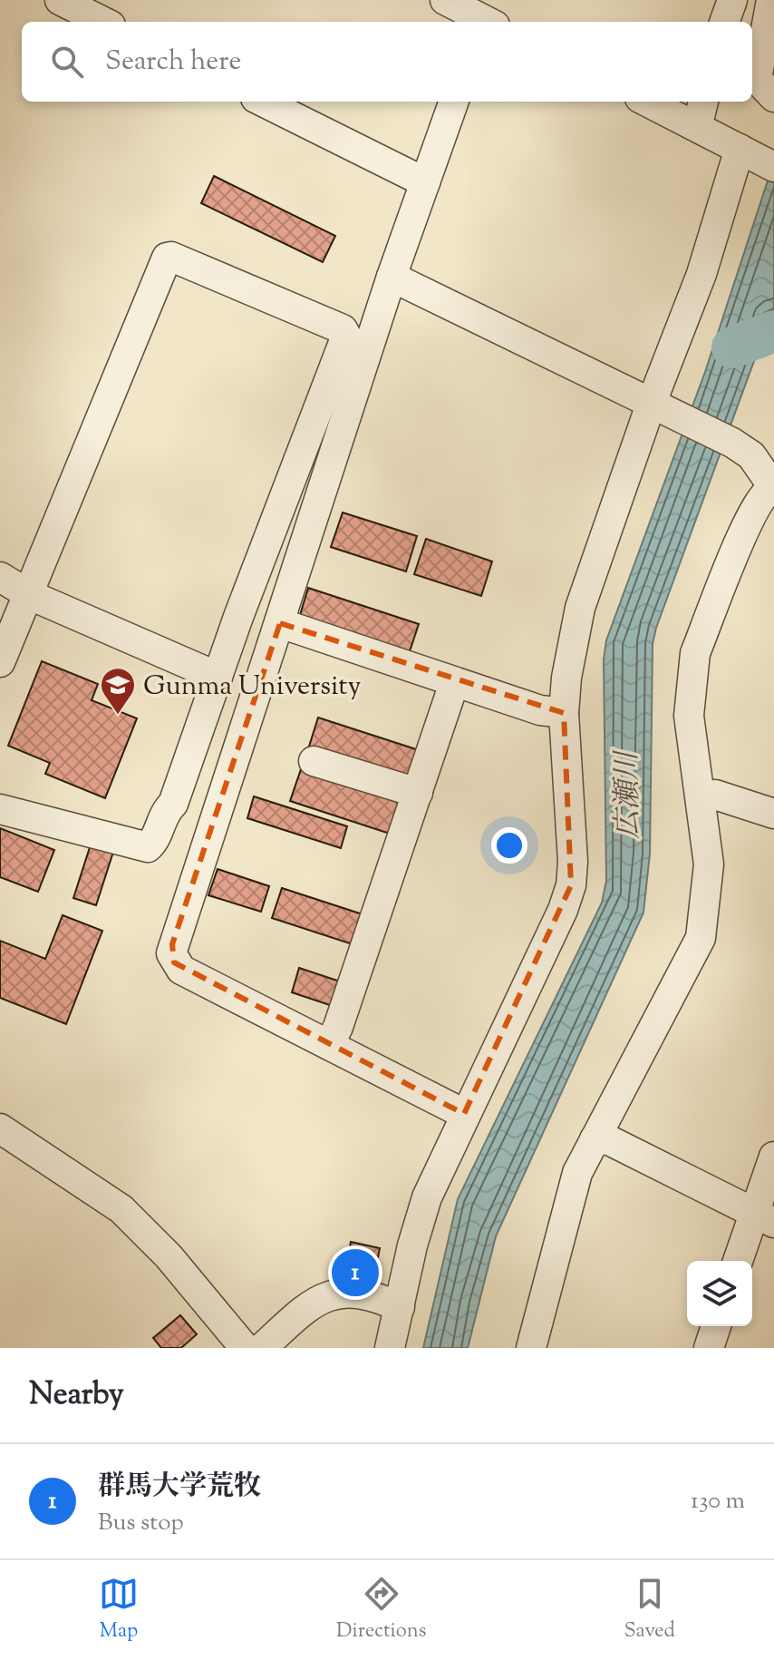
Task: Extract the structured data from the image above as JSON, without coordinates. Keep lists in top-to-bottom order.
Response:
{
  "water": ["広瀬川"],
  "places": {
    "school or university": ["Gunma University"]
  },
  "page": {
    "search": "Search here",
    "pins": "1",
    "heading": "Nearby",
    "list": [
      {
        "mark": "1",
        "name": "群馬大学荒牧",
        "note": "Bus stop",
        "value": "130 m"
      }
    ],
    "nav": ["Map", "Directions", "Saved"]
  }
}
